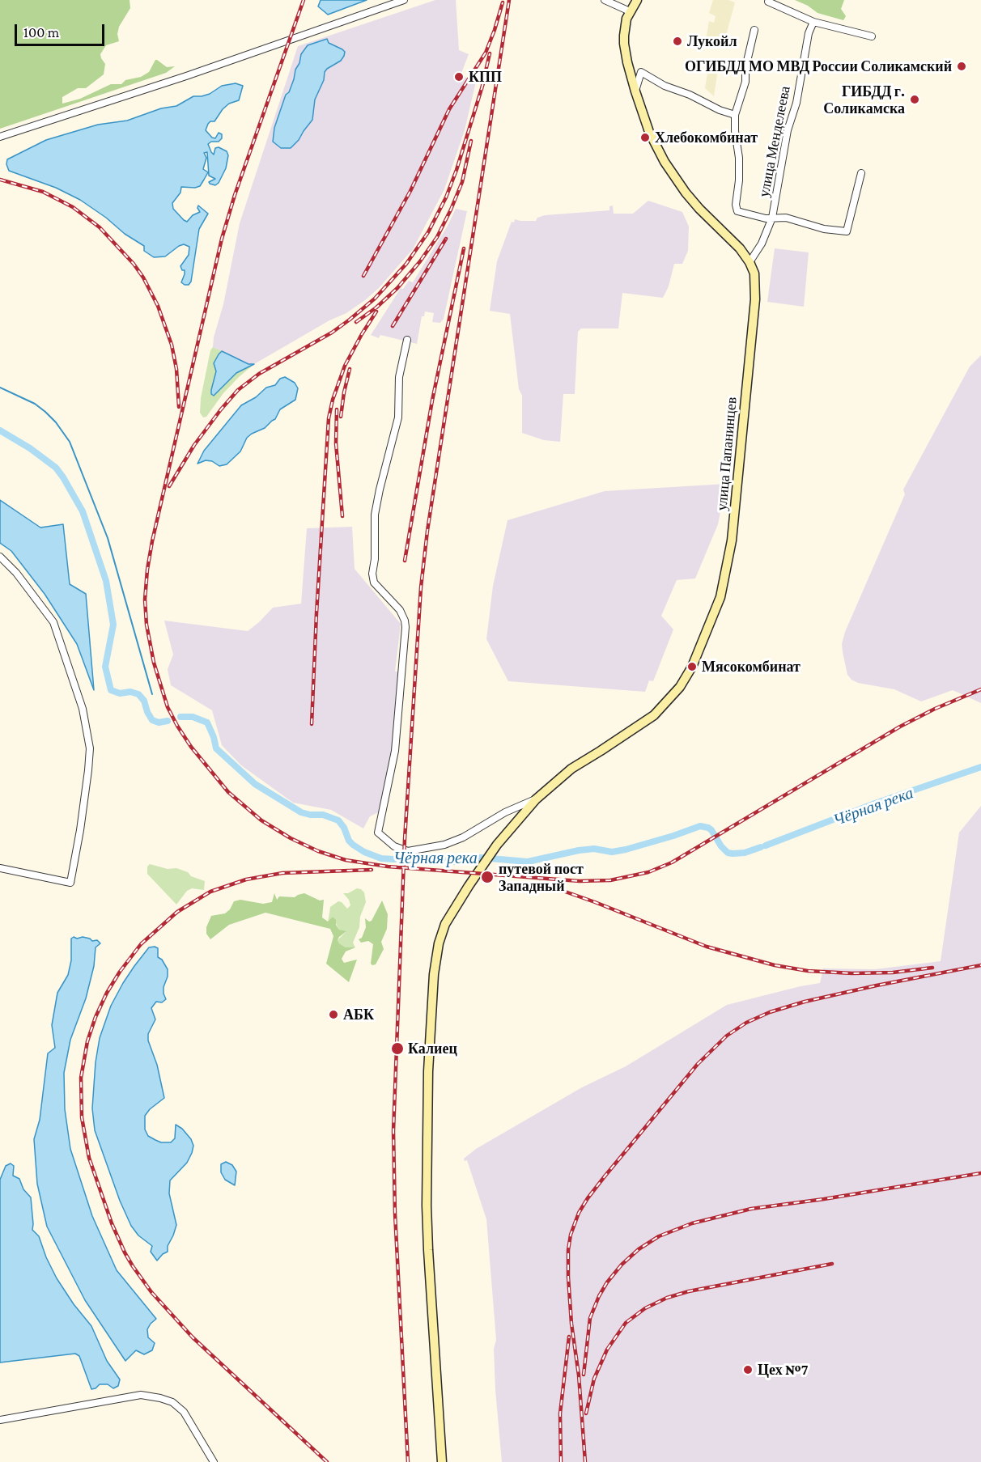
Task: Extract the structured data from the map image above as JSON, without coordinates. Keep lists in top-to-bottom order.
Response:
{
  "streets": {
    "main road": ["улица Папанинцев"],
    "street": ["улица Менделеева"]
  },
  "crossings": [
    ["улица Менделеева", "улица Папанинцев"]
  ],
  "water": ["Чёрная река"],
  "places": [
    "Лукойл",
    "ОГИБДД МО МВД России Соликамский",
    "КПП",
    "ГИБДД г. Соликамска",
    "Хлебокомбинат",
    "Мясокомбинат",
    "путевой пост Западный",
    "АБК",
    "Калиец",
    "Цех №7"
  ],
  "scale_bar": "100 m"
}
